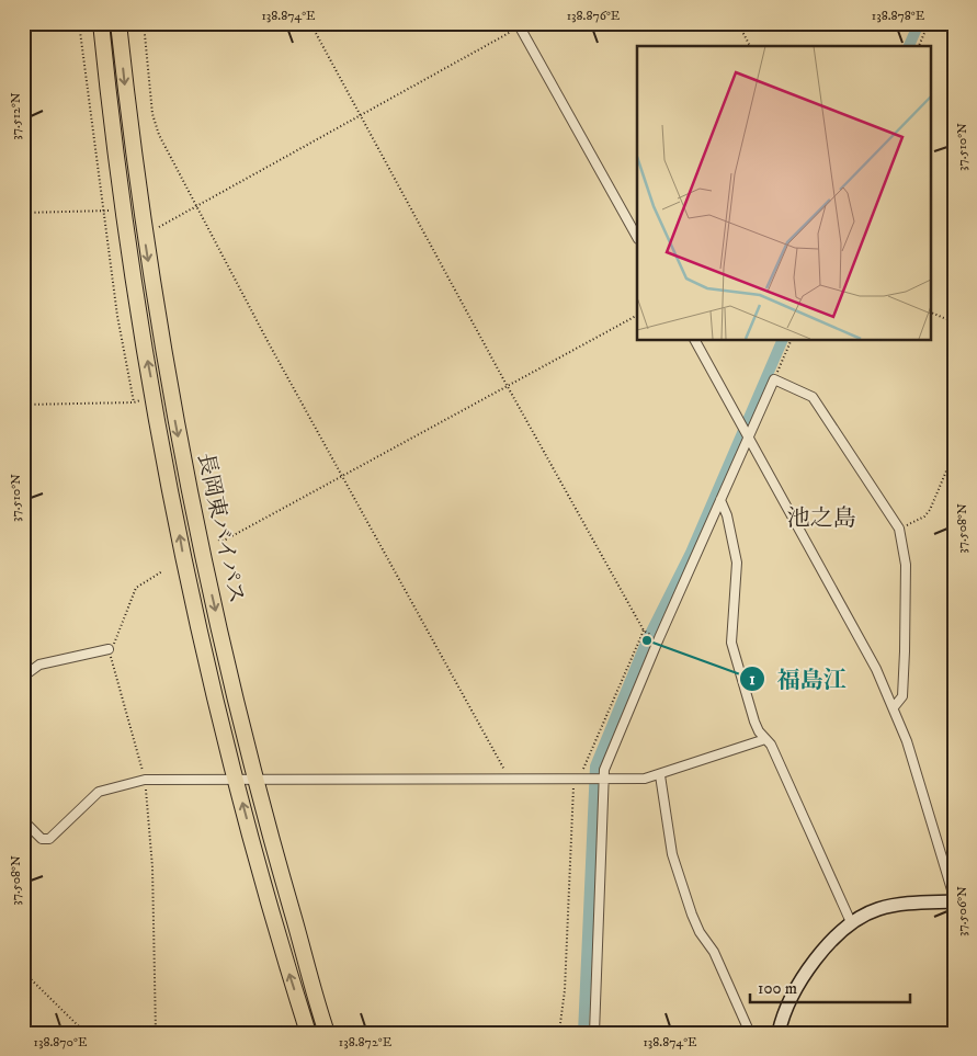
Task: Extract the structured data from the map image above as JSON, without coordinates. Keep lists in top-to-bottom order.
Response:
{
  "streets": {
    "highway": ["長岡東バイパス"]
  },
  "districts": ["池之島"],
  "places": ["福島江"],
  "scale_bar": "100 m",
  "coordinates": [
    "138.874°E",
    "138.876°E",
    "138.878°E",
    "37.512°N",
    "37.510°N",
    "37.508°N",
    "37.506°N",
    "138.870°E",
    "138.872°E"
  ]
}
